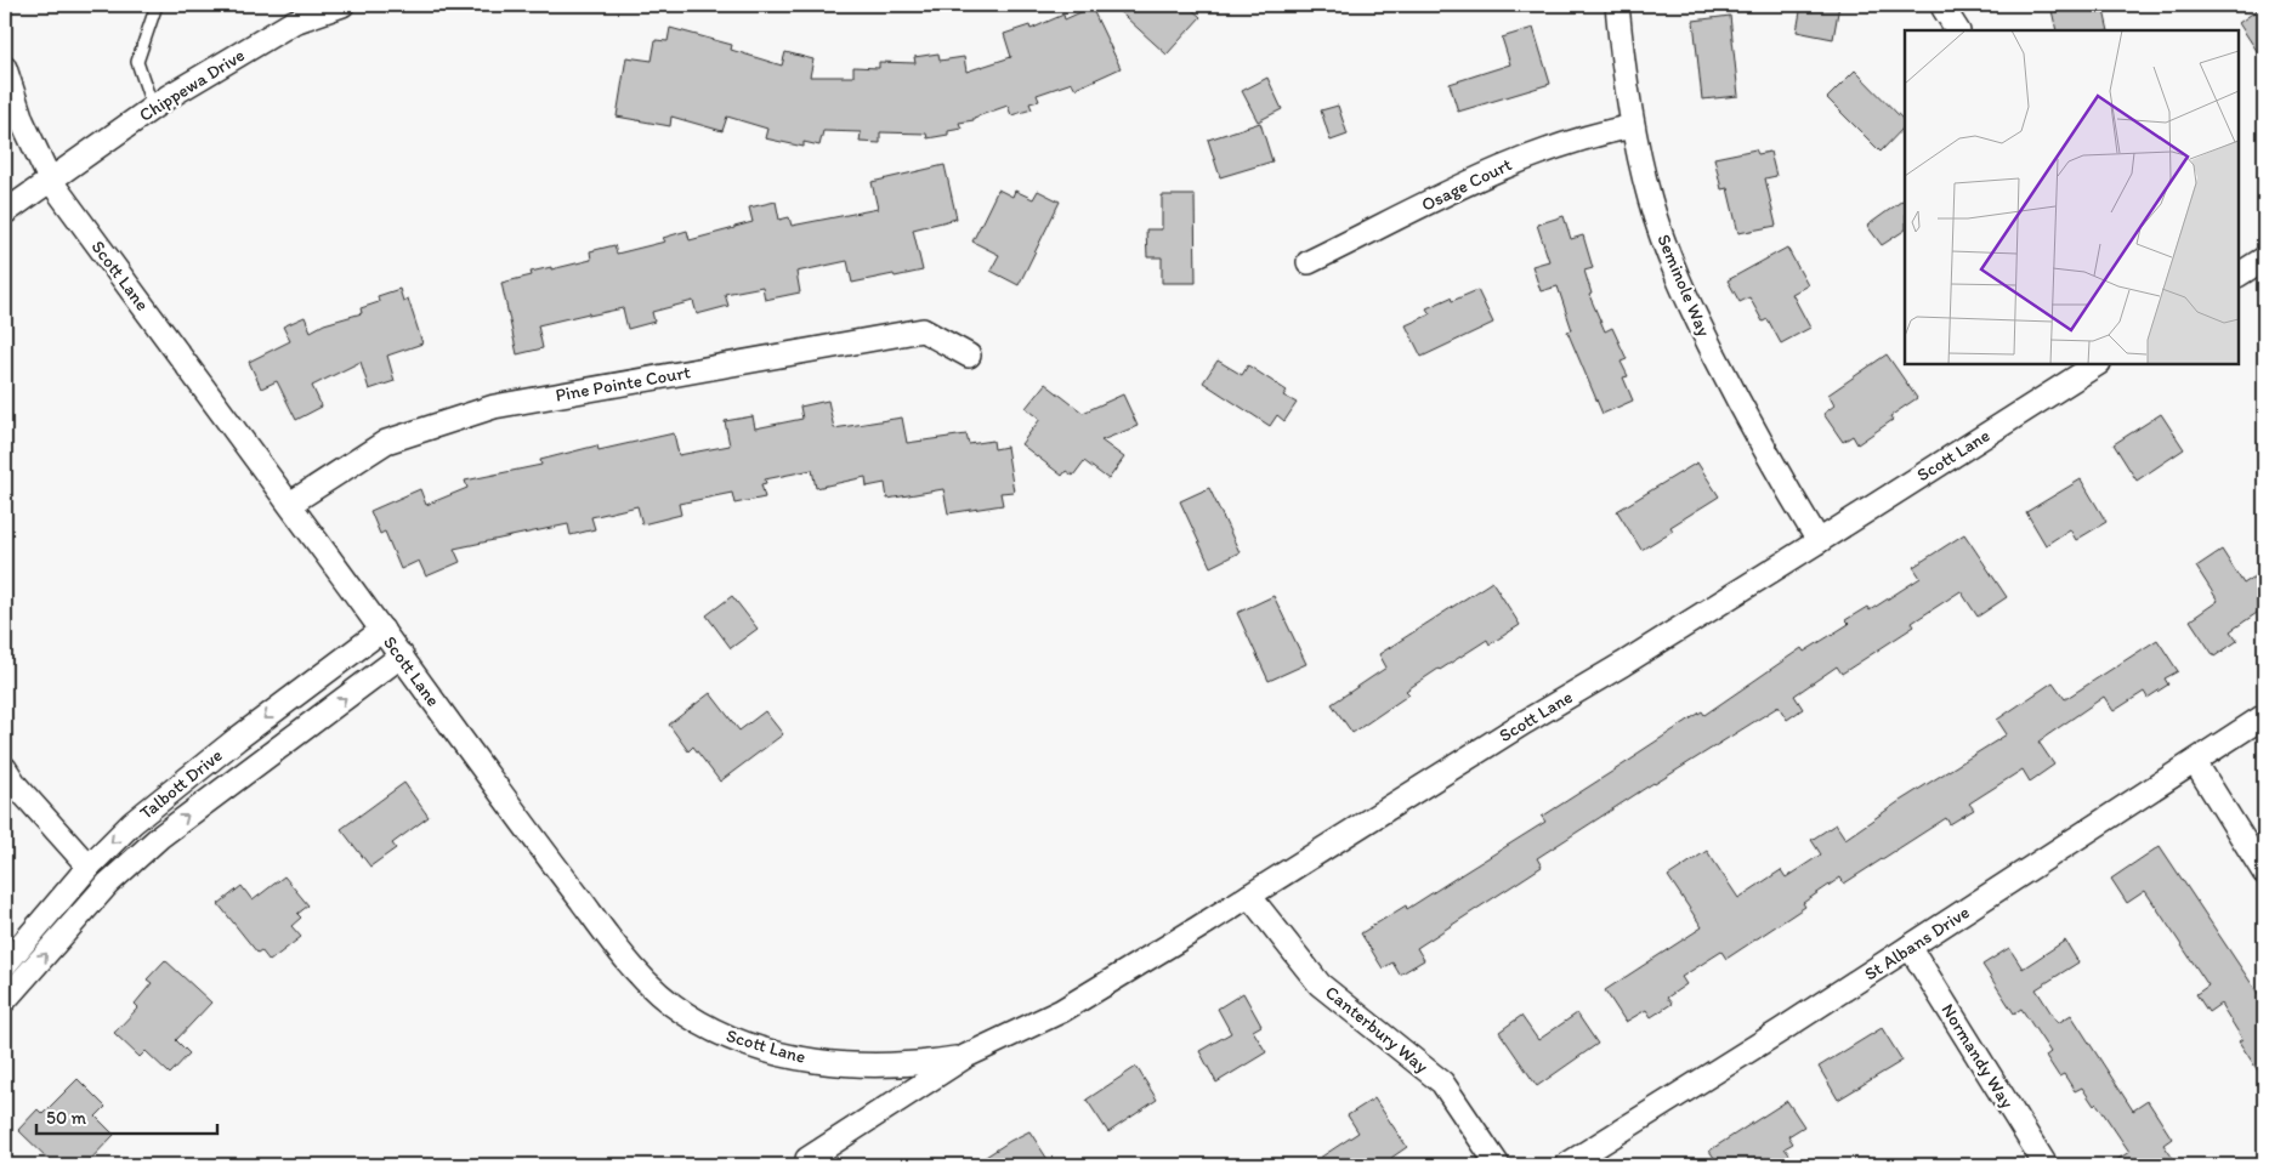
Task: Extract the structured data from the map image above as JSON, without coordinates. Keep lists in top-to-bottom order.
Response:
{
  "streets": {
    "street": [
      "Chippewa Drive",
      "Osage Court",
      "Scott Lane",
      "Seminole Way",
      "Pine Pointe Court",
      "Talbott Drive",
      "St Albans Drive",
      "Canterbury Way",
      "Normandy Way"
    ]
  },
  "crossings": [
    ["Chippewa Drive", "Scott Lane"],
    ["Osage Court", "Seminole Way"],
    ["Scott Lane", "Seminole Way"],
    ["Scott Lane", "Pine Pointe Court"],
    ["Scott Lane", "Talbott Drive"],
    ["Scott Lane", "Canterbury Way"],
    ["St Albans Drive", "Normandy Way"]
  ],
  "scale_bar": "50 m"
}
